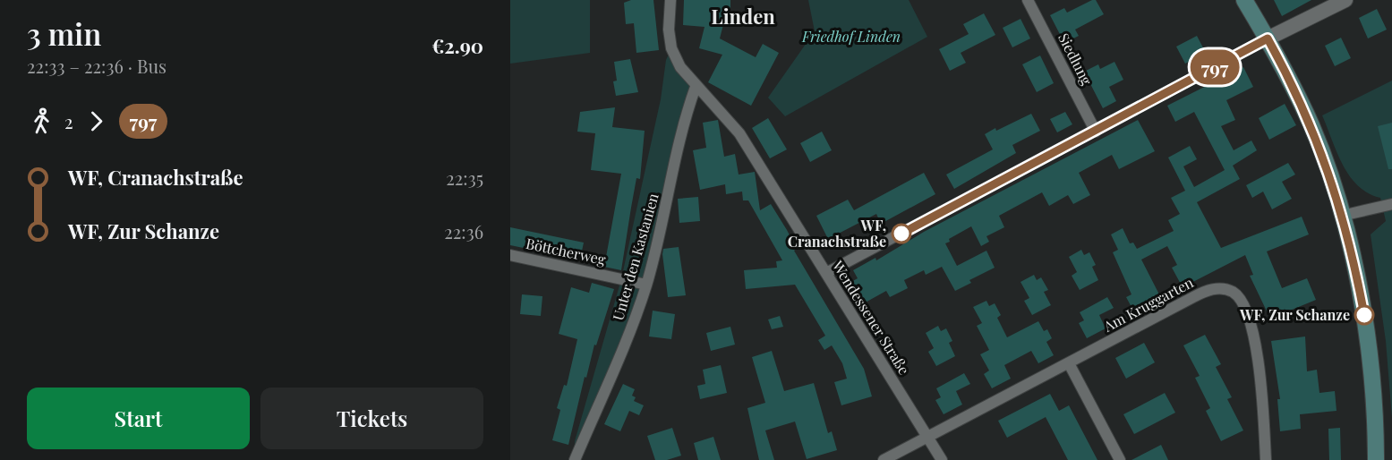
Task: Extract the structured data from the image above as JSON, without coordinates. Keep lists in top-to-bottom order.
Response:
{
  "streets": {
    "street": [
      "Siedlung",
      "Böttcherweg",
      "Unter den Kastanien",
      "Am Kruggarten",
      "Wendessener Straße"
    ]
  },
  "crossings": [
    ["Böttcherweg", "Unter den Kastanien"],
    ["Unter den Kastanien", "Wendessener Straße"],
    ["Am Kruggarten", "Wendessener Straße"]
  ],
  "districts": ["Linden"],
  "parks": ["Friedhof Linden"],
  "places": ["WF, Cranachstraße", "WF, Zur Schanze"],
  "lines": ["bus line 797"],
  "page": {
    "heading": ["3 min", "22:33 – 22:36 · Bus", "€2.90"],
    "on_map": "797",
    "legs": ["2", "797"],
    "list": [
      {
        "name": "WF, Cranachstraße",
        "value": "22:35"
      },
      {
        "name": "WF, Zur Schanze",
        "value": "22:36"
      }
    ],
    "buttons": ["Start", "Tickets"]
  }
}
